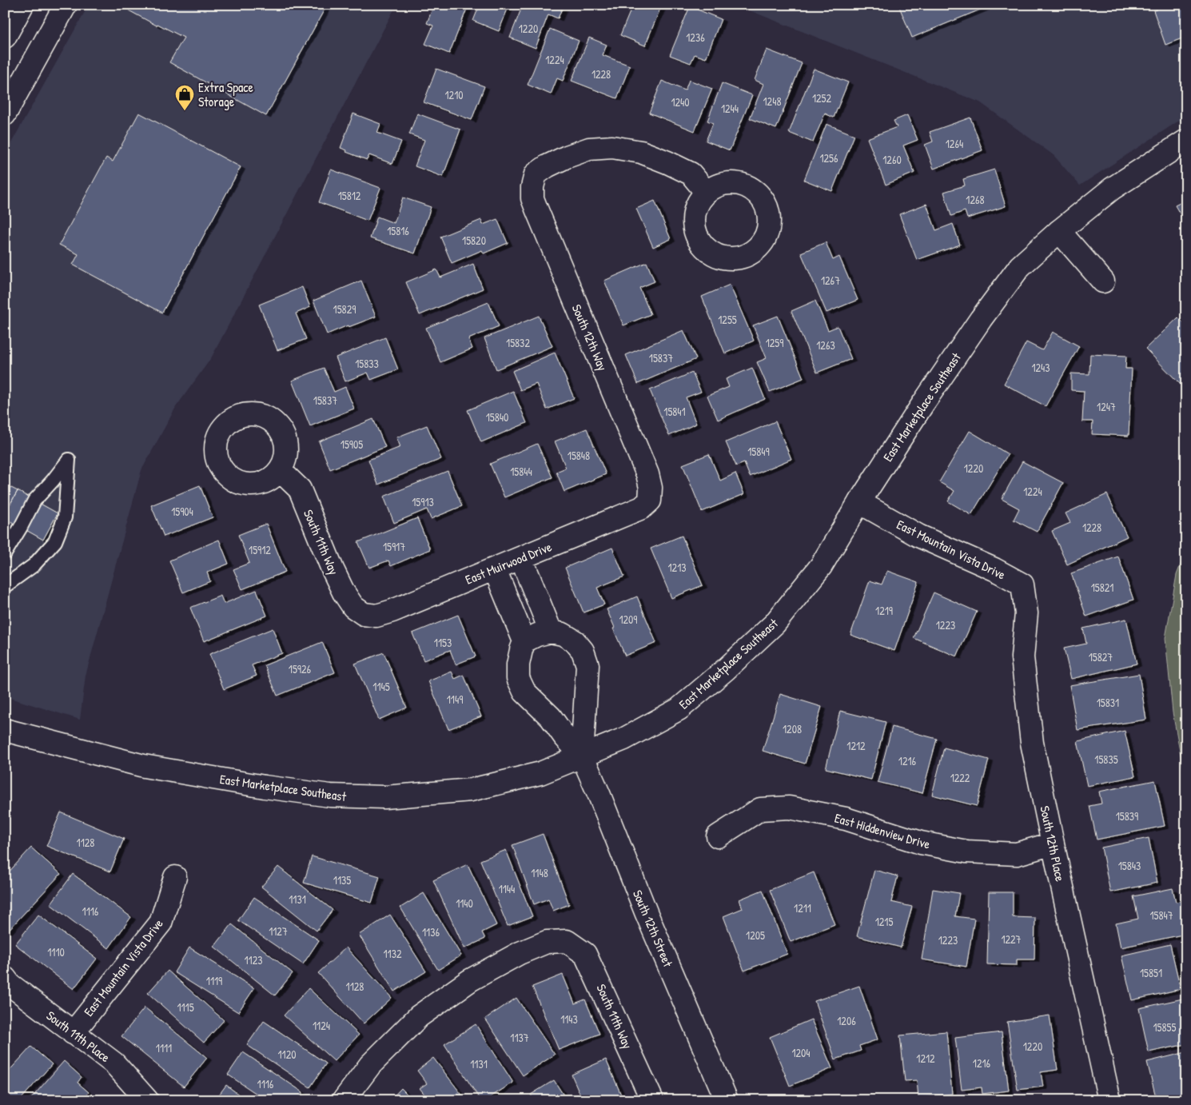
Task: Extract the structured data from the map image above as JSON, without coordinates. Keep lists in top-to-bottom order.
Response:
{
  "streets": {
    "street": [
      "South 12th Way",
      "East Marketplace Southeast",
      "South 11th Way",
      "East Mountain Vista Drive",
      "East Muirwood Drive",
      "East Hiddenview Drive",
      "South 12th Place",
      "South 12th Street",
      "South 11th Place"
    ]
  },
  "crossings": [
    ["South 12th Way", "East Muirwood Drive"],
    ["East Marketplace Southeast", "East Mountain Vista Drive"],
    ["East Marketplace Southeast", "South 12th Street"],
    ["South 11th Way", "East Muirwood Drive"],
    ["East Mountain Vista Drive", "South 12th Place"],
    ["East Mountain Vista Drive", "South 11th Place"],
    ["East Hiddenview Drive", "South 12th Place"]
  ],
  "places": {
    "shop": ["Extra Space Storage"]
  },
  "house_numbers": [
    "1220",
    "1236",
    "1224",
    "1228",
    "1210",
    "1252",
    "1248",
    "1240",
    "1244",
    "1264",
    "1256",
    "1260",
    "15812",
    "1268",
    "15816",
    "15820",
    "1267",
    "15829",
    "1255",
    "15832",
    "1259",
    "1263",
    "15837",
    "15833",
    "1243",
    "15837",
    "1247",
    "15841",
    "15840",
    "15905",
    "15849",
    "15848",
    "1220",
    "15844",
    "1224",
    "15913",
    "15904",
    "1228",
    "15917",
    "15912",
    "1213",
    "15821",
    "1219",
    "1209",
    "1223",
    "1153",
    "15827",
    "15926",
    "1145",
    "1149",
    "15831",
    "1208",
    "1212",
    "15835",
    "1216",
    "1222",
    "15839",
    "1128",
    "15843",
    "1148",
    "1135",
    "1144",
    "1131",
    "1140",
    "1211",
    "1116",
    "15847",
    "1215",
    "1127",
    "1136",
    "1205",
    "1227",
    "1223",
    "1110",
    "1132",
    "1123",
    "15851",
    "1119",
    "1128",
    "1115",
    "1143",
    "1206",
    "1124",
    "15855",
    "1137",
    "1220",
    "1111",
    "1204",
    "1120",
    "1212",
    "1216",
    "1131",
    "1116"
  ]
}
